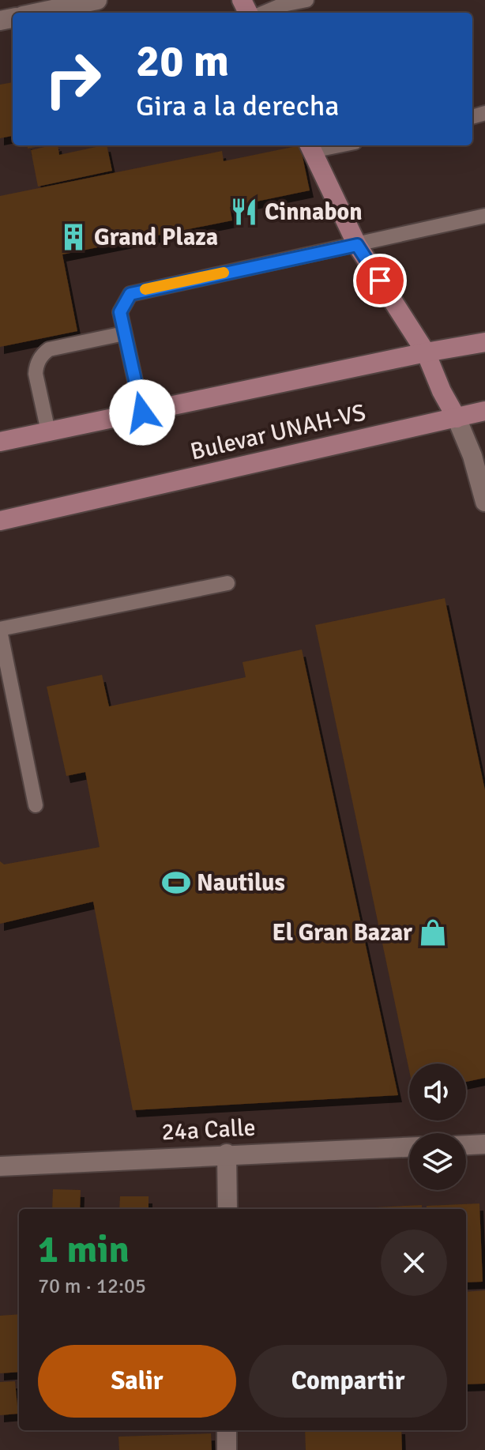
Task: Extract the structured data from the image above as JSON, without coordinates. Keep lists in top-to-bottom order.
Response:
{
  "streets": {
    "main road": ["Bulevar UNAH-VS"],
    "street": ["24a Calle"]
  },
  "places": {
    "restaurant": ["Cinnabon"],
    "building": ["Grand Plaza"],
    "sports": ["Nautilus"],
    "shop": ["El Gran Bazar"]
  },
  "page": {
    "turn": ["20 m", "Gira a la derecha"],
    "heading": ["1 min", "70 m · 12:05"],
    "buttons": ["Salir", "Compartir"]
  }
}
